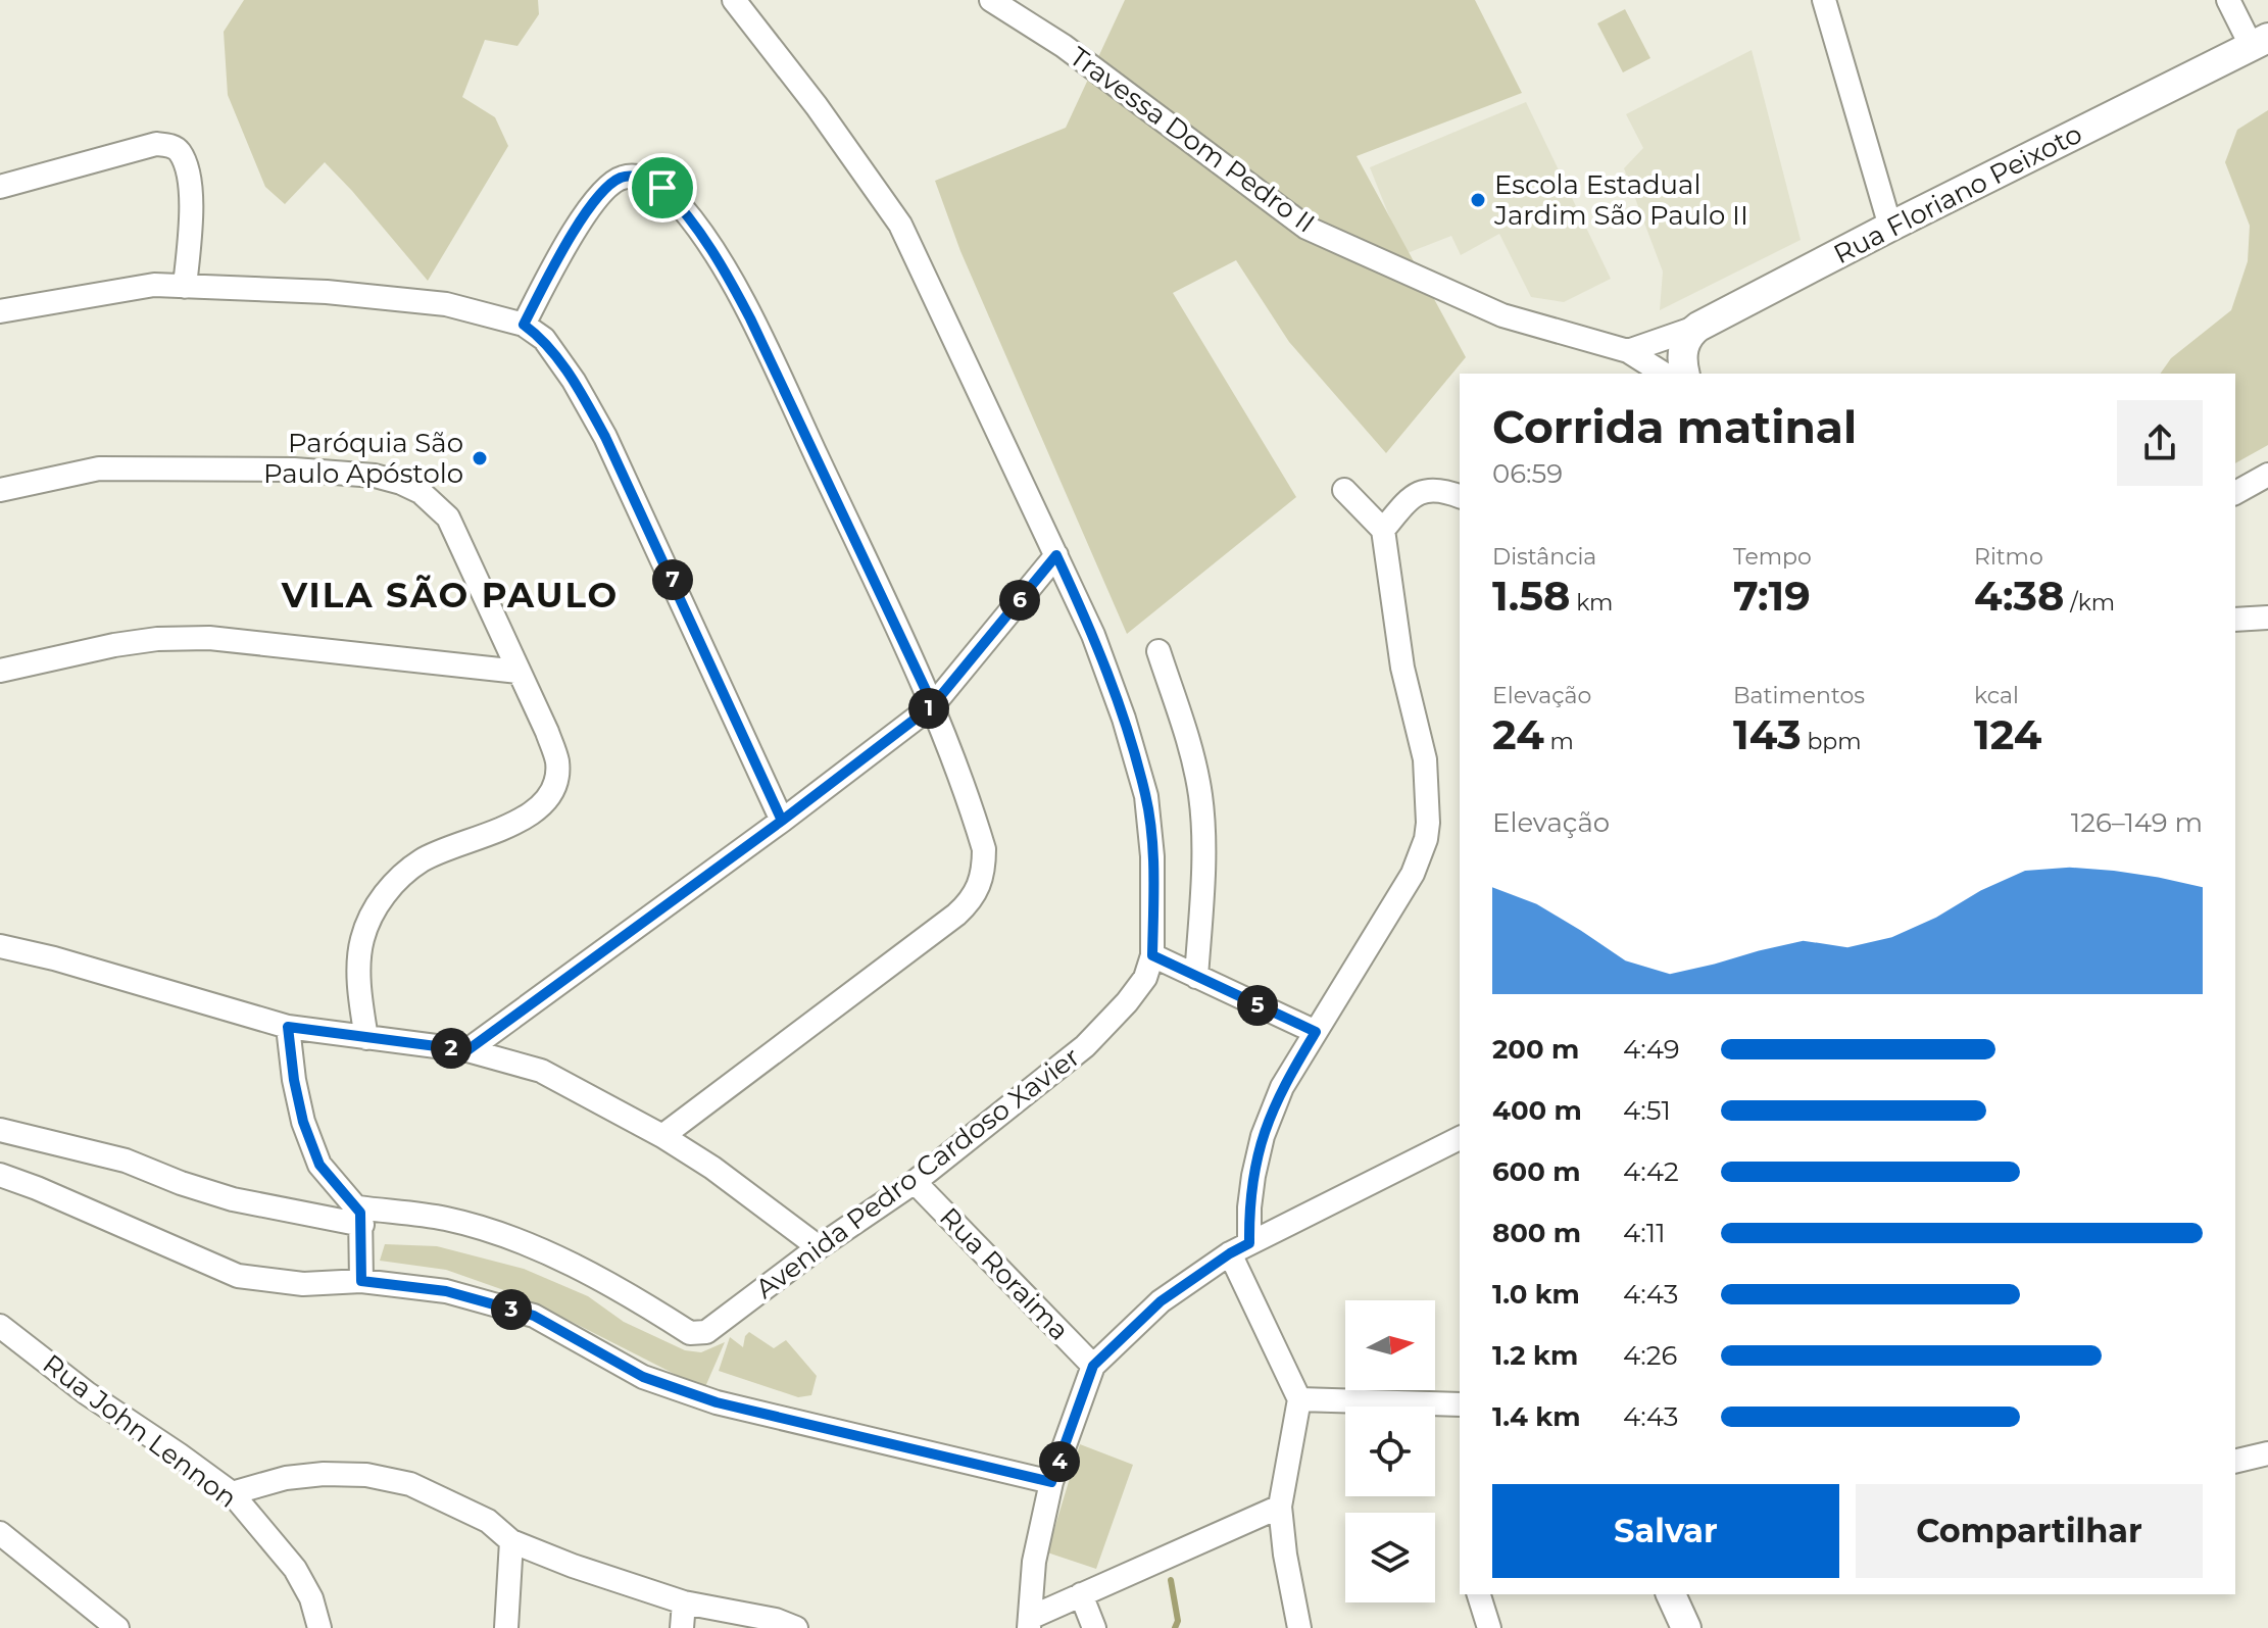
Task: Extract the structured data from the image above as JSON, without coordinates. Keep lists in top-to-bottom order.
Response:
{
  "streets": {
    "street": [
      "Travessa Dom Pedro II",
      "Rua Floriano Peixoto",
      "Avenida Pedro Cardoso Xavier",
      "Rua Roraima",
      "Rua John Lennon"
    ]
  },
  "crossings": [
    ["Avenida Pedro Cardoso Xavier", "Rua Roraima"]
  ],
  "districts": ["VILA SÃO PAULO"],
  "places": ["Escola Estadual Jardim São Paulo II", "Paróquia São Paulo Apóstolo"],
  "north": "right",
  "page": {
    "heading": ["Corrida matinal", "06:59"],
    "stats": [
      ["Distância", "1.58 km"],
      ["Tempo", "7:19"],
      ["Ritmo", "4:38 /km"],
      ["Elevação", "24 m"],
      ["Batimentos", "143 bpm"],
      ["kcal", "124"]
    ],
    "pins": [
      "7",
      "6",
      "1",
      "5",
      "2",
      "3",
      "4"
    ],
    "chart": ["Elevação", "126–149 m"],
    "list": [
      {
        "name": "200 m",
        "note": "4:49"
      },
      {
        "name": "400 m",
        "note": "4:51"
      },
      {
        "name": "600 m",
        "note": "4:42"
      },
      {
        "name": "800 m",
        "note": "4:11"
      },
      {
        "name": "1.0 km",
        "note": "4:43"
      },
      {
        "name": "1.2 km",
        "note": "4:26"
      },
      {
        "name": "1.4 km",
        "note": "4:43"
      }
    ],
    "buttons": ["Salvar", "Compartilhar"]
  }
}
